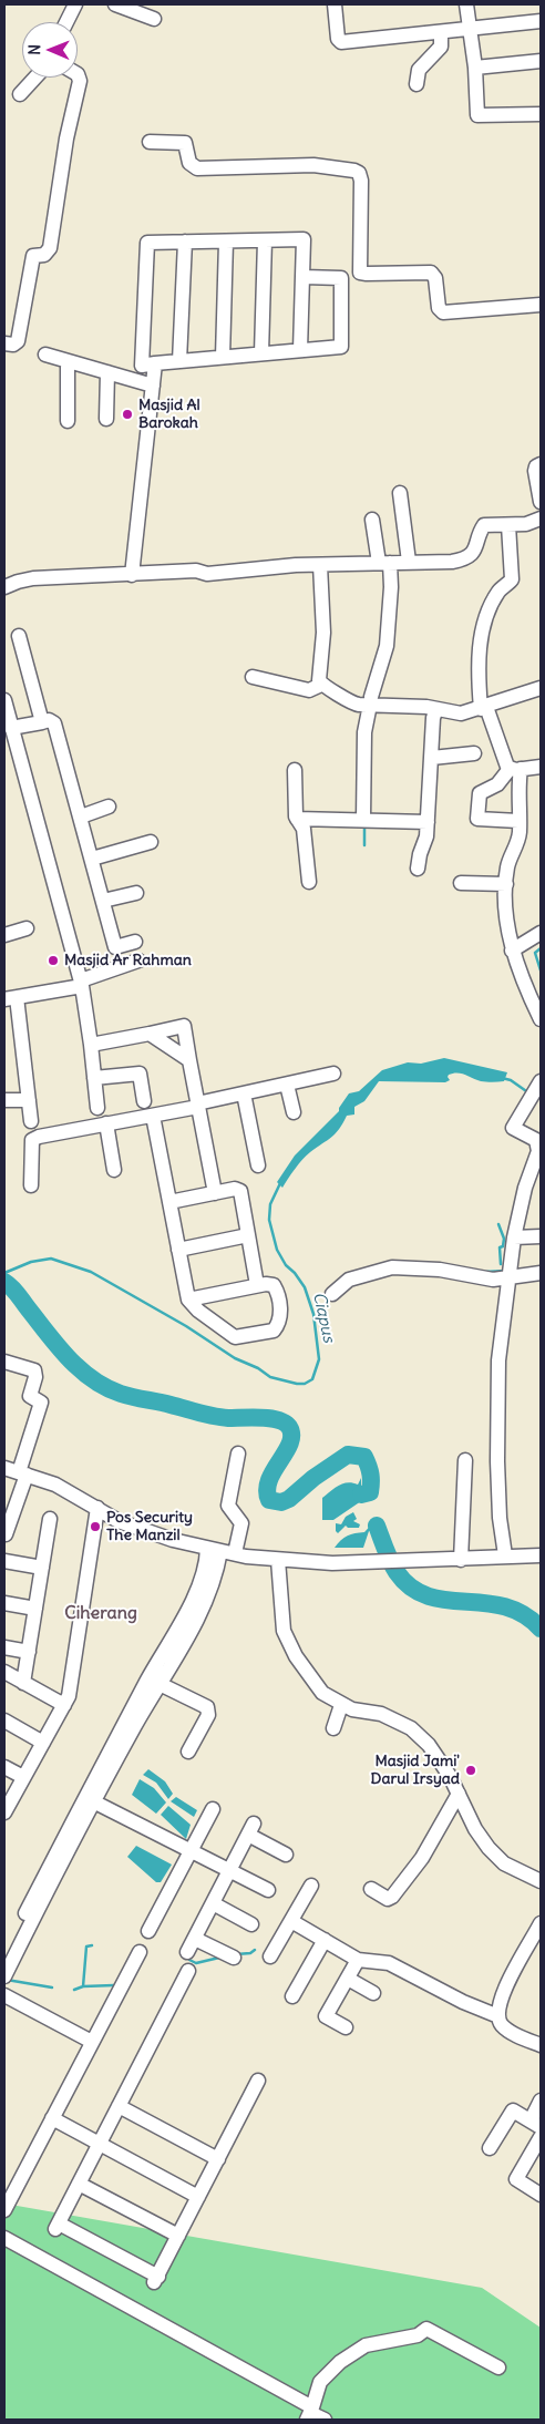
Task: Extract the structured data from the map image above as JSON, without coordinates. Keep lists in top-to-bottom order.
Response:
{
  "districts": ["Ciherang"],
  "water": ["Ciapus"],
  "places": [
    "Masjid Al Barokah",
    "Masjid Ar Rahman",
    "Pos Security The Manzil",
    "Masjid Jami' Darul Irsyad"
  ],
  "north": "left"
}
